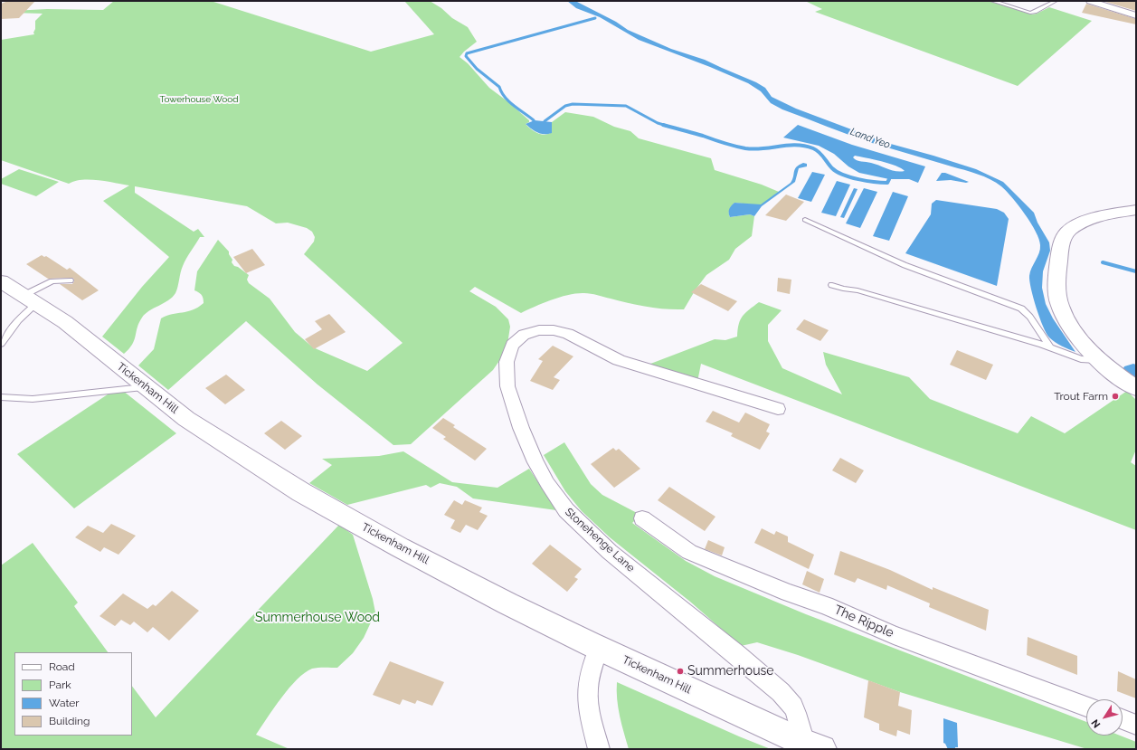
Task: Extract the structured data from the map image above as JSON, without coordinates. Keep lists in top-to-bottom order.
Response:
{
  "streets": {
    "main road": ["Tickenham Hill"],
    "street": ["Stonehenge Lane", "The Ripple"]
  },
  "crossings": [
    ["Tickenham Hill", "Stonehenge Lane"]
  ],
  "water": ["Land Yeo"],
  "parks": ["Towerhouse Wood", "Summerhouse Wood"],
  "places": ["Trout Farm", "Summerhouse"],
  "legend": [
    "Road",
    "Park",
    "Water",
    "Building"
  ],
  "north": "bottom left"
}
